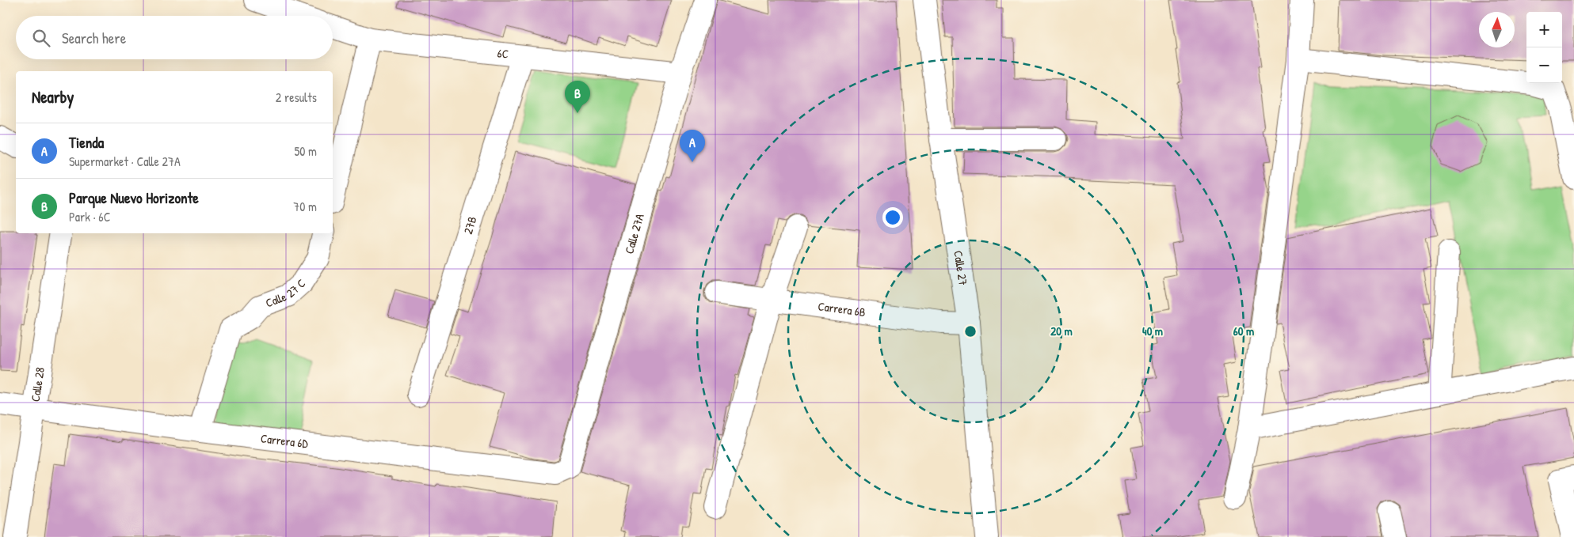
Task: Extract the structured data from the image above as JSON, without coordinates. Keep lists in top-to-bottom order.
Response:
{
  "streets": {
    "street": [
      "6C",
      "27B",
      "Calle 27A",
      "Calle 27",
      "Calle 27 C",
      "Carrera 6B",
      "Calle 28",
      "Carrera 6D"
    ]
  },
  "crossings": [
    ["6C", "27B"],
    ["6C", "Calle 27A"],
    ["Calle 27A", "Carrera 6D"],
    ["Calle 27", "Carrera 6B"],
    ["Calle 27 C", "Carrera 6D"],
    ["Calle 28", "Carrera 6D"]
  ],
  "north": "top",
  "page": {
    "map_buttons": ["+", "−"],
    "search": "Search here",
    "heading": ["Nearby", "2 results"],
    "pins": ["B", "A"],
    "list": [
      {
        "mark": "A",
        "name": "Tienda",
        "note": "Supermarket · Calle 27A",
        "value": "50 m"
      },
      {
        "mark": "B",
        "name": "Parque Nuevo Horizonte",
        "note": "Park · 6C",
        "value": "70 m"
      }
    ]
  },
  "rings": ["20 m", "40 m", "60 m"]
}
